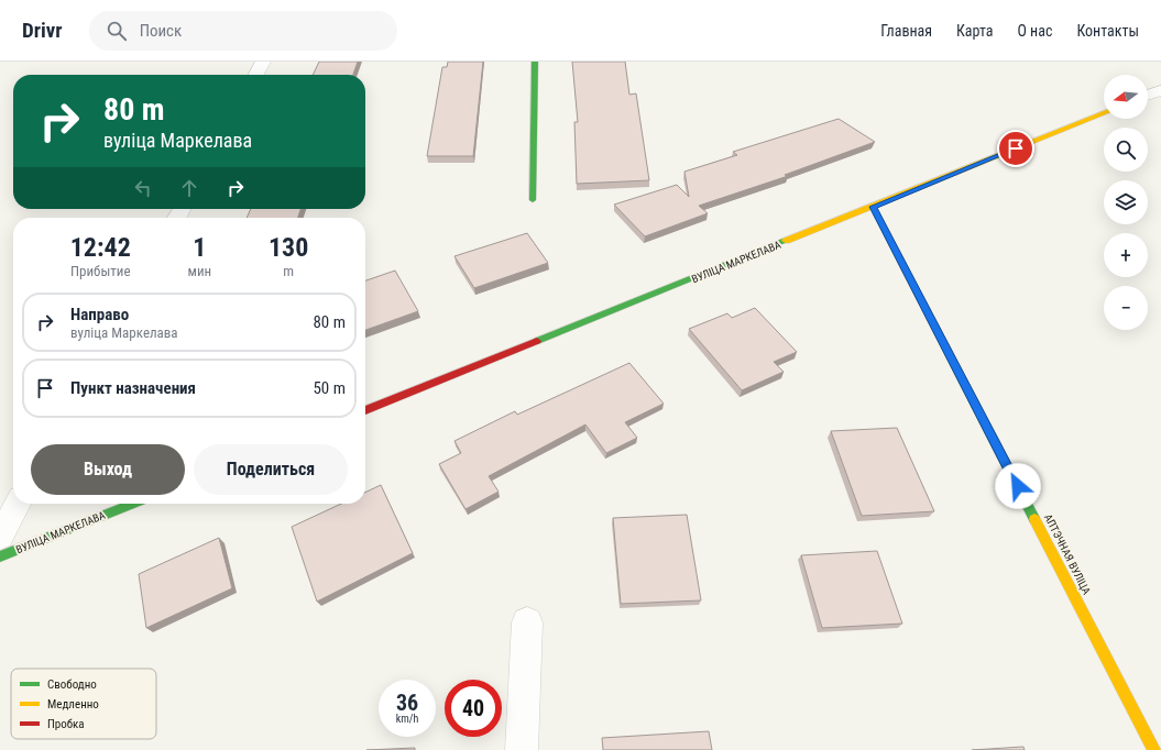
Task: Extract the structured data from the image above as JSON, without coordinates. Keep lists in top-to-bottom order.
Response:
{
  "streets": {
    "street": ["ВУЛІЦА МАРКЕЛАВА", "АПТЭЧНАЯ ВУЛІЦА"]
  },
  "crossings": [
    ["ВУЛІЦА МАРКЕЛАВА", "АПТЭЧНАЯ ВУЛІЦА"]
  ],
  "legend": ["Свободно", "Медленно", "Пробка"],
  "north": "left",
  "page": {
    "header": "Drivr",
    "search": "Поиск",
    "nav": [
      "Главная",
      "Карта",
      "О нас",
      "Контакты"
    ],
    "map_buttons": ["+", "−"],
    "turn": ["80 m", "вуліца Маркелава"],
    "eta": [
      "12:42",
      "Прибытие",
      "1",
      "мин",
      "130",
      "m"
    ],
    "list": [
      {
        "name": "Направо",
        "note": "вуліца Маркелава",
        "value": "80 m"
      },
      {
        "name": "Пункт назначения",
        "value": "50 m"
      }
    ],
    "buttons": ["Выход", "Поделиться"],
    "speed": "36 km/h",
    "limit": "40"
  }
}
